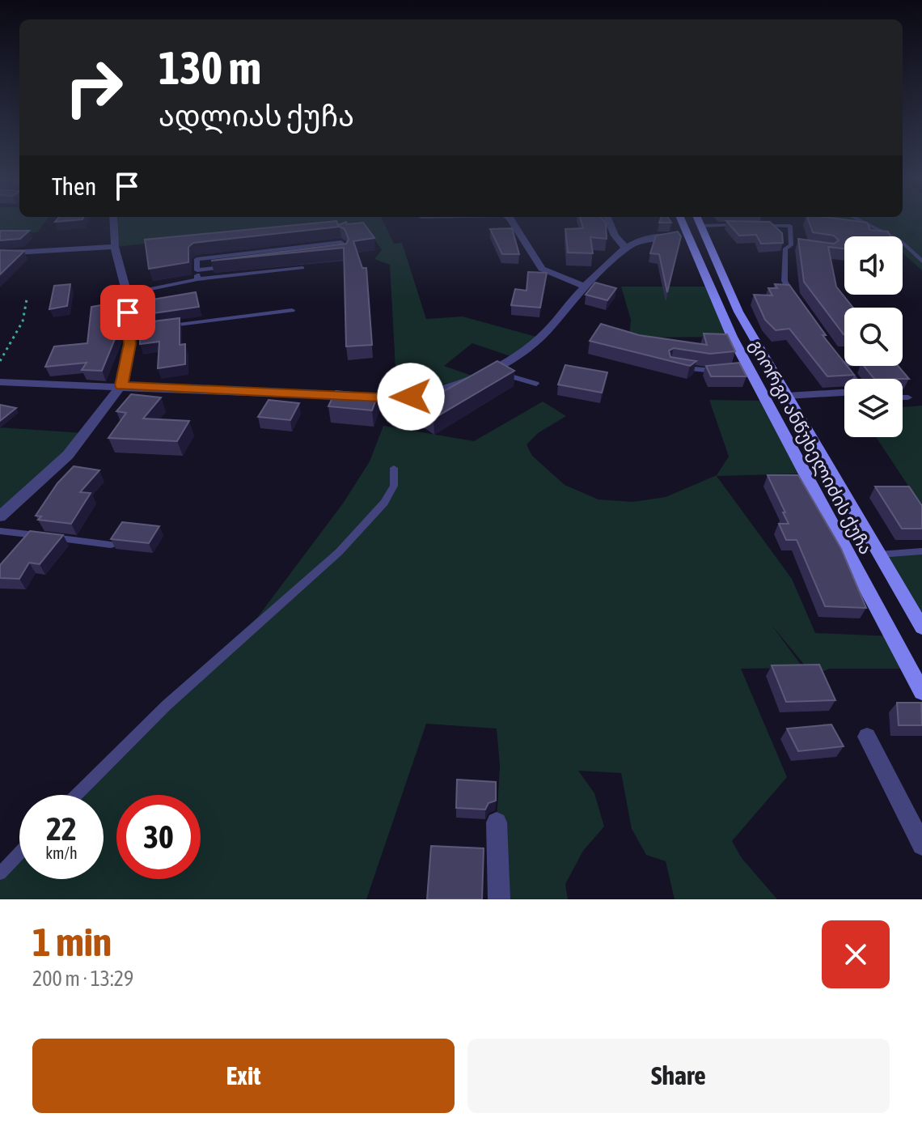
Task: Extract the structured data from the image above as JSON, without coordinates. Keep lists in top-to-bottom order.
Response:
{
  "streets": {
    "main road": ["გიორგი ანწუხელიძის ქუჩა"]
  },
  "page": {
    "turn": ["130 m", "ადლიას ქუჩა"],
    "then": "Then",
    "speed": "22 km/h",
    "limit": "30",
    "heading": ["1 min", "200 m · 13:29"],
    "buttons": ["Exit", "Share"]
  }
}
